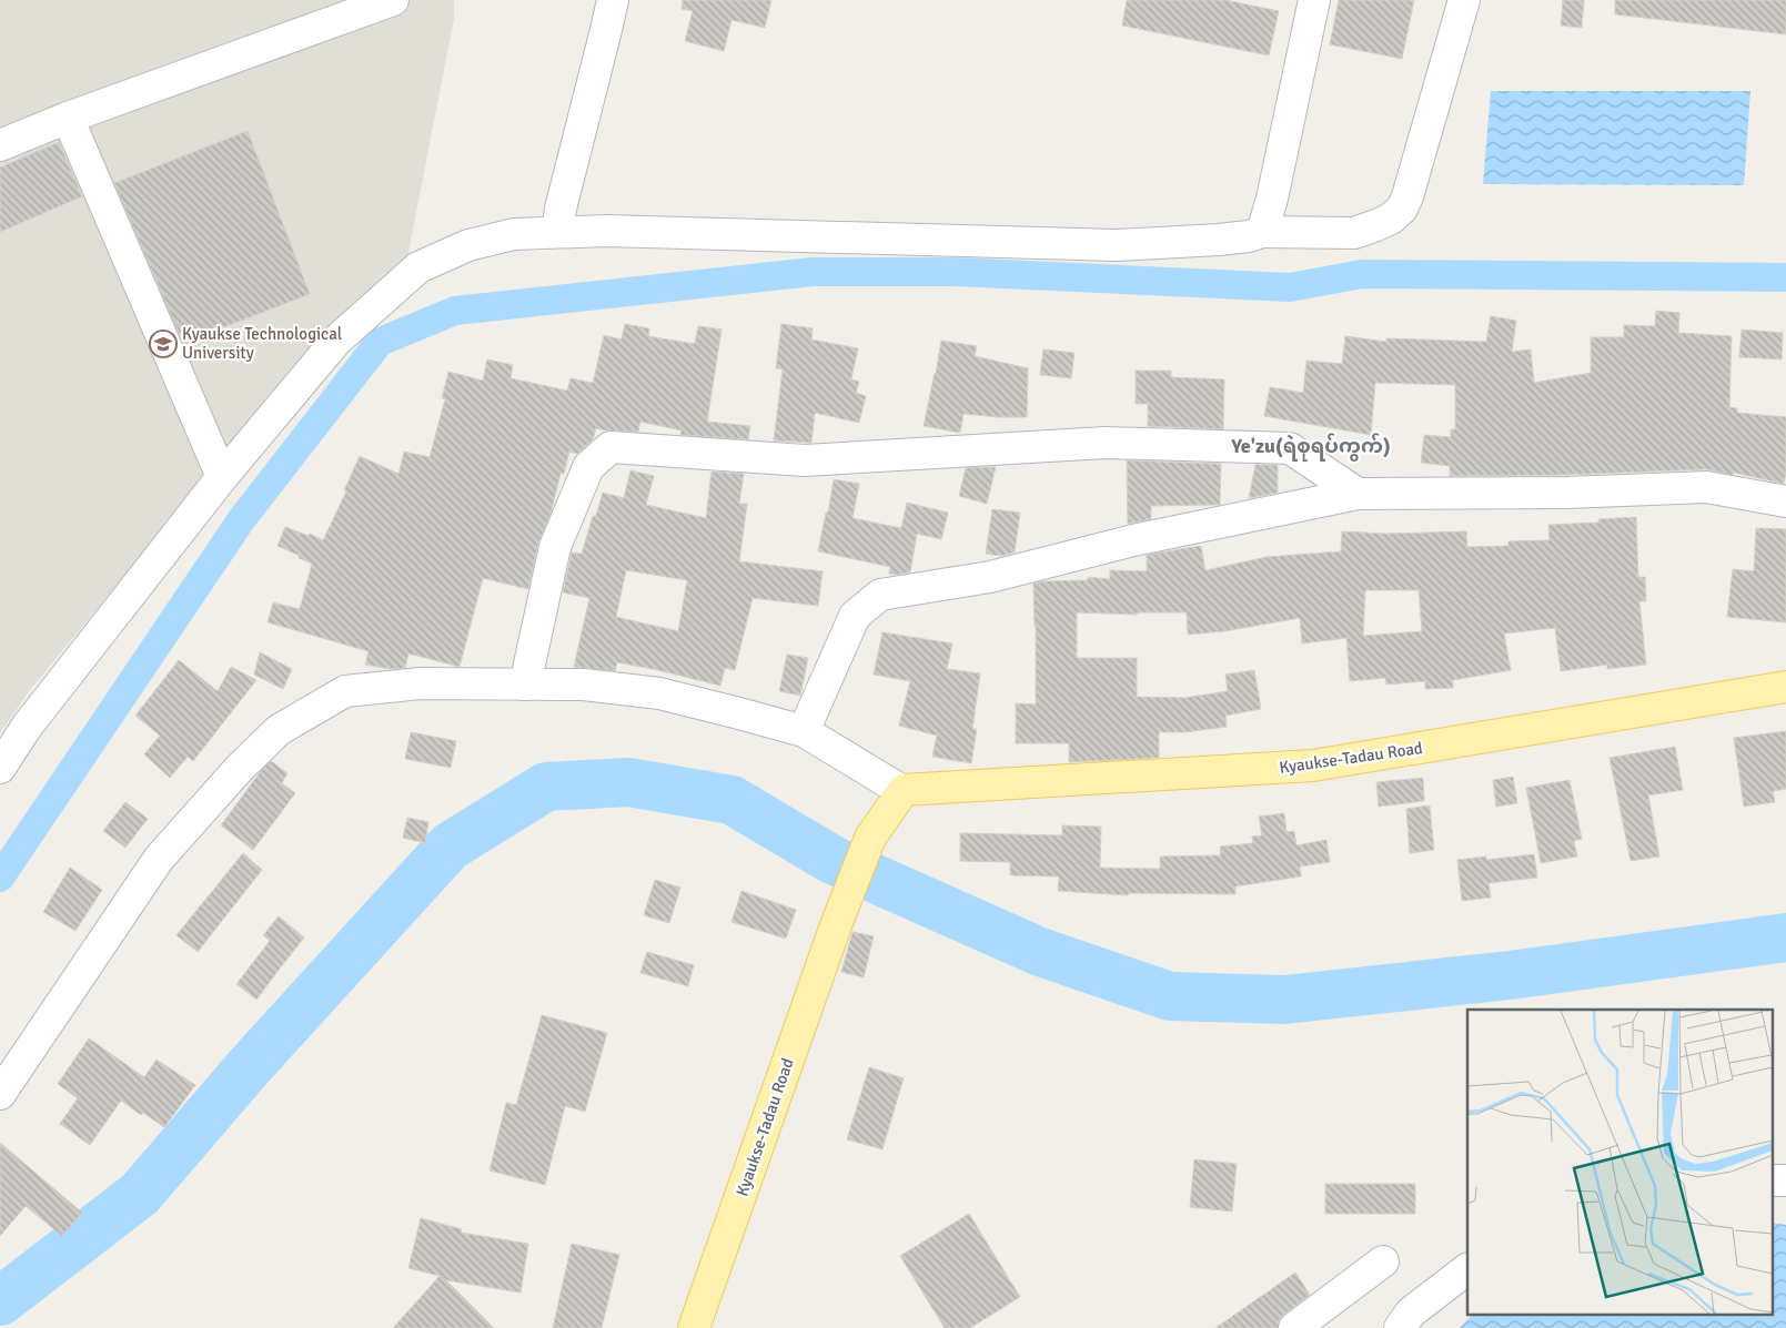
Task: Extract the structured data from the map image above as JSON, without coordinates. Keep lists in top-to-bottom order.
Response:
{
  "streets": {
    "main road": ["Kyaukse-Tadau Road"]
  },
  "districts": ["Ye'zu(ရဲစုရပ်ကွက်)"],
  "places": {
    "school or university": ["Kyaukse Technological University"]
  }
}
